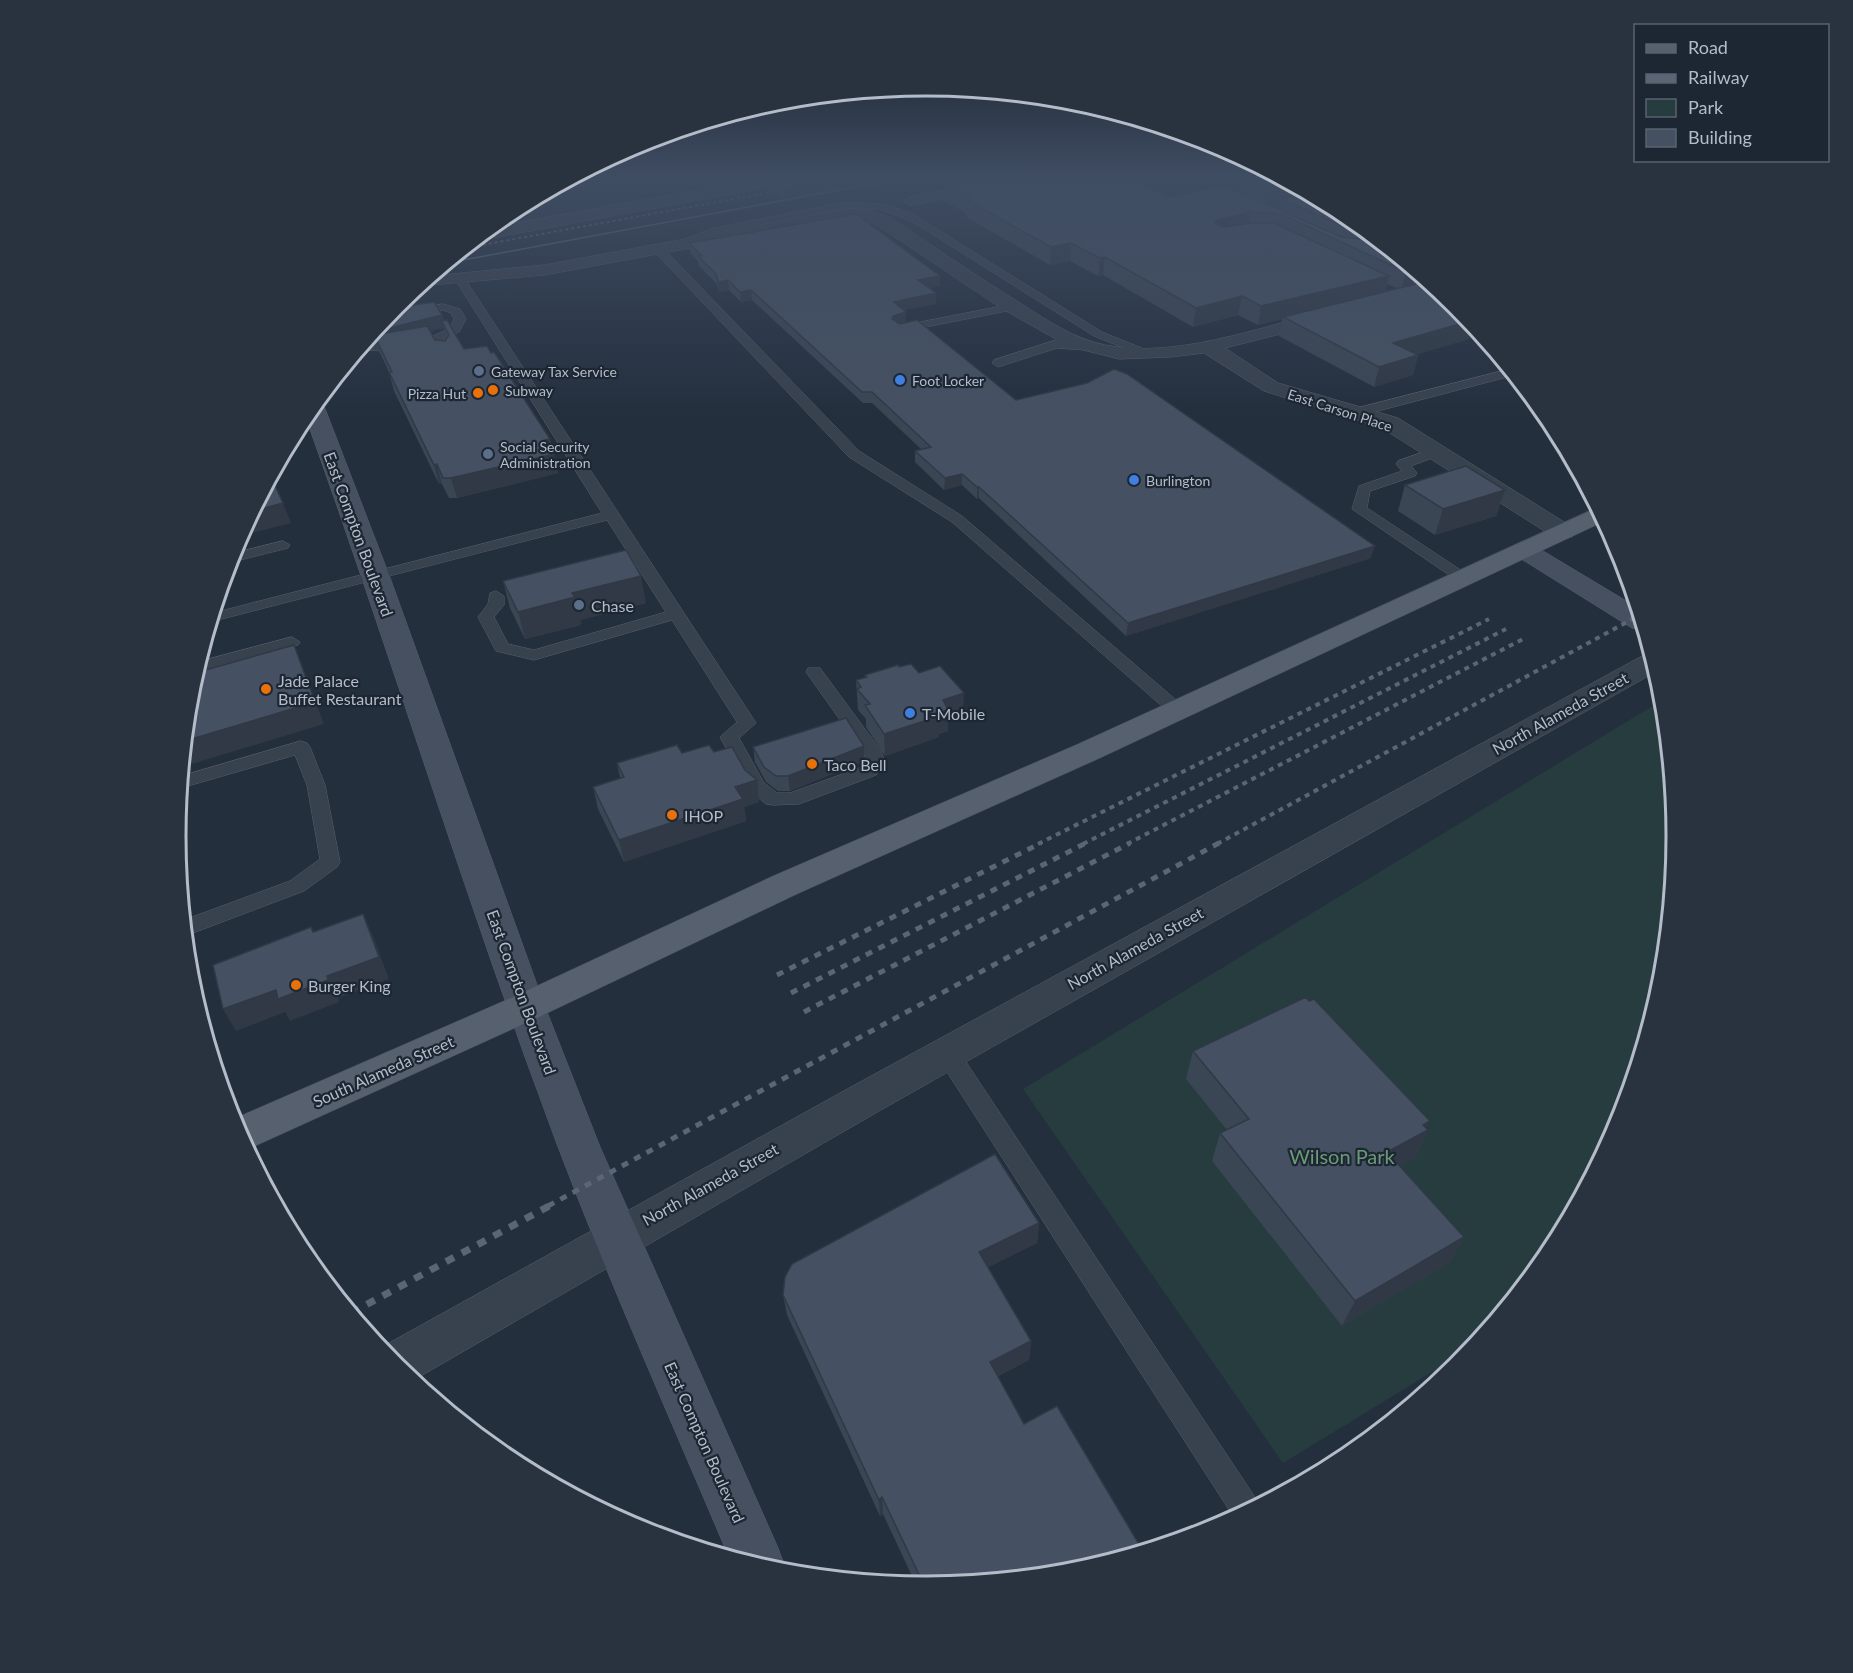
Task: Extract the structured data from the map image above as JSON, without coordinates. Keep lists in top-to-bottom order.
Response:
{
  "streets": {
    "main road": ["East Compton Boulevard", "South Alameda Street"],
    "street": ["East Carson Place", "North Alameda Street"]
  },
  "crossings": [
    ["East Compton Boulevard", "North Alameda Street"],
    ["East Compton Boulevard", "South Alameda Street"]
  ],
  "parks": ["Wilson Park"],
  "places": [
    "Gateway Tax Service",
    "Foot Locker",
    "Subway",
    "Pizza Hut",
    "Social Security Administration",
    "Burlington",
    "Chase",
    "Jade Palace Buffet Restaurant",
    "T-Mobile",
    "Taco Bell",
    "IHOP",
    "Burger King"
  ],
  "legend": [
    "Road",
    "Railway",
    "Park",
    "Building"
  ]
}
